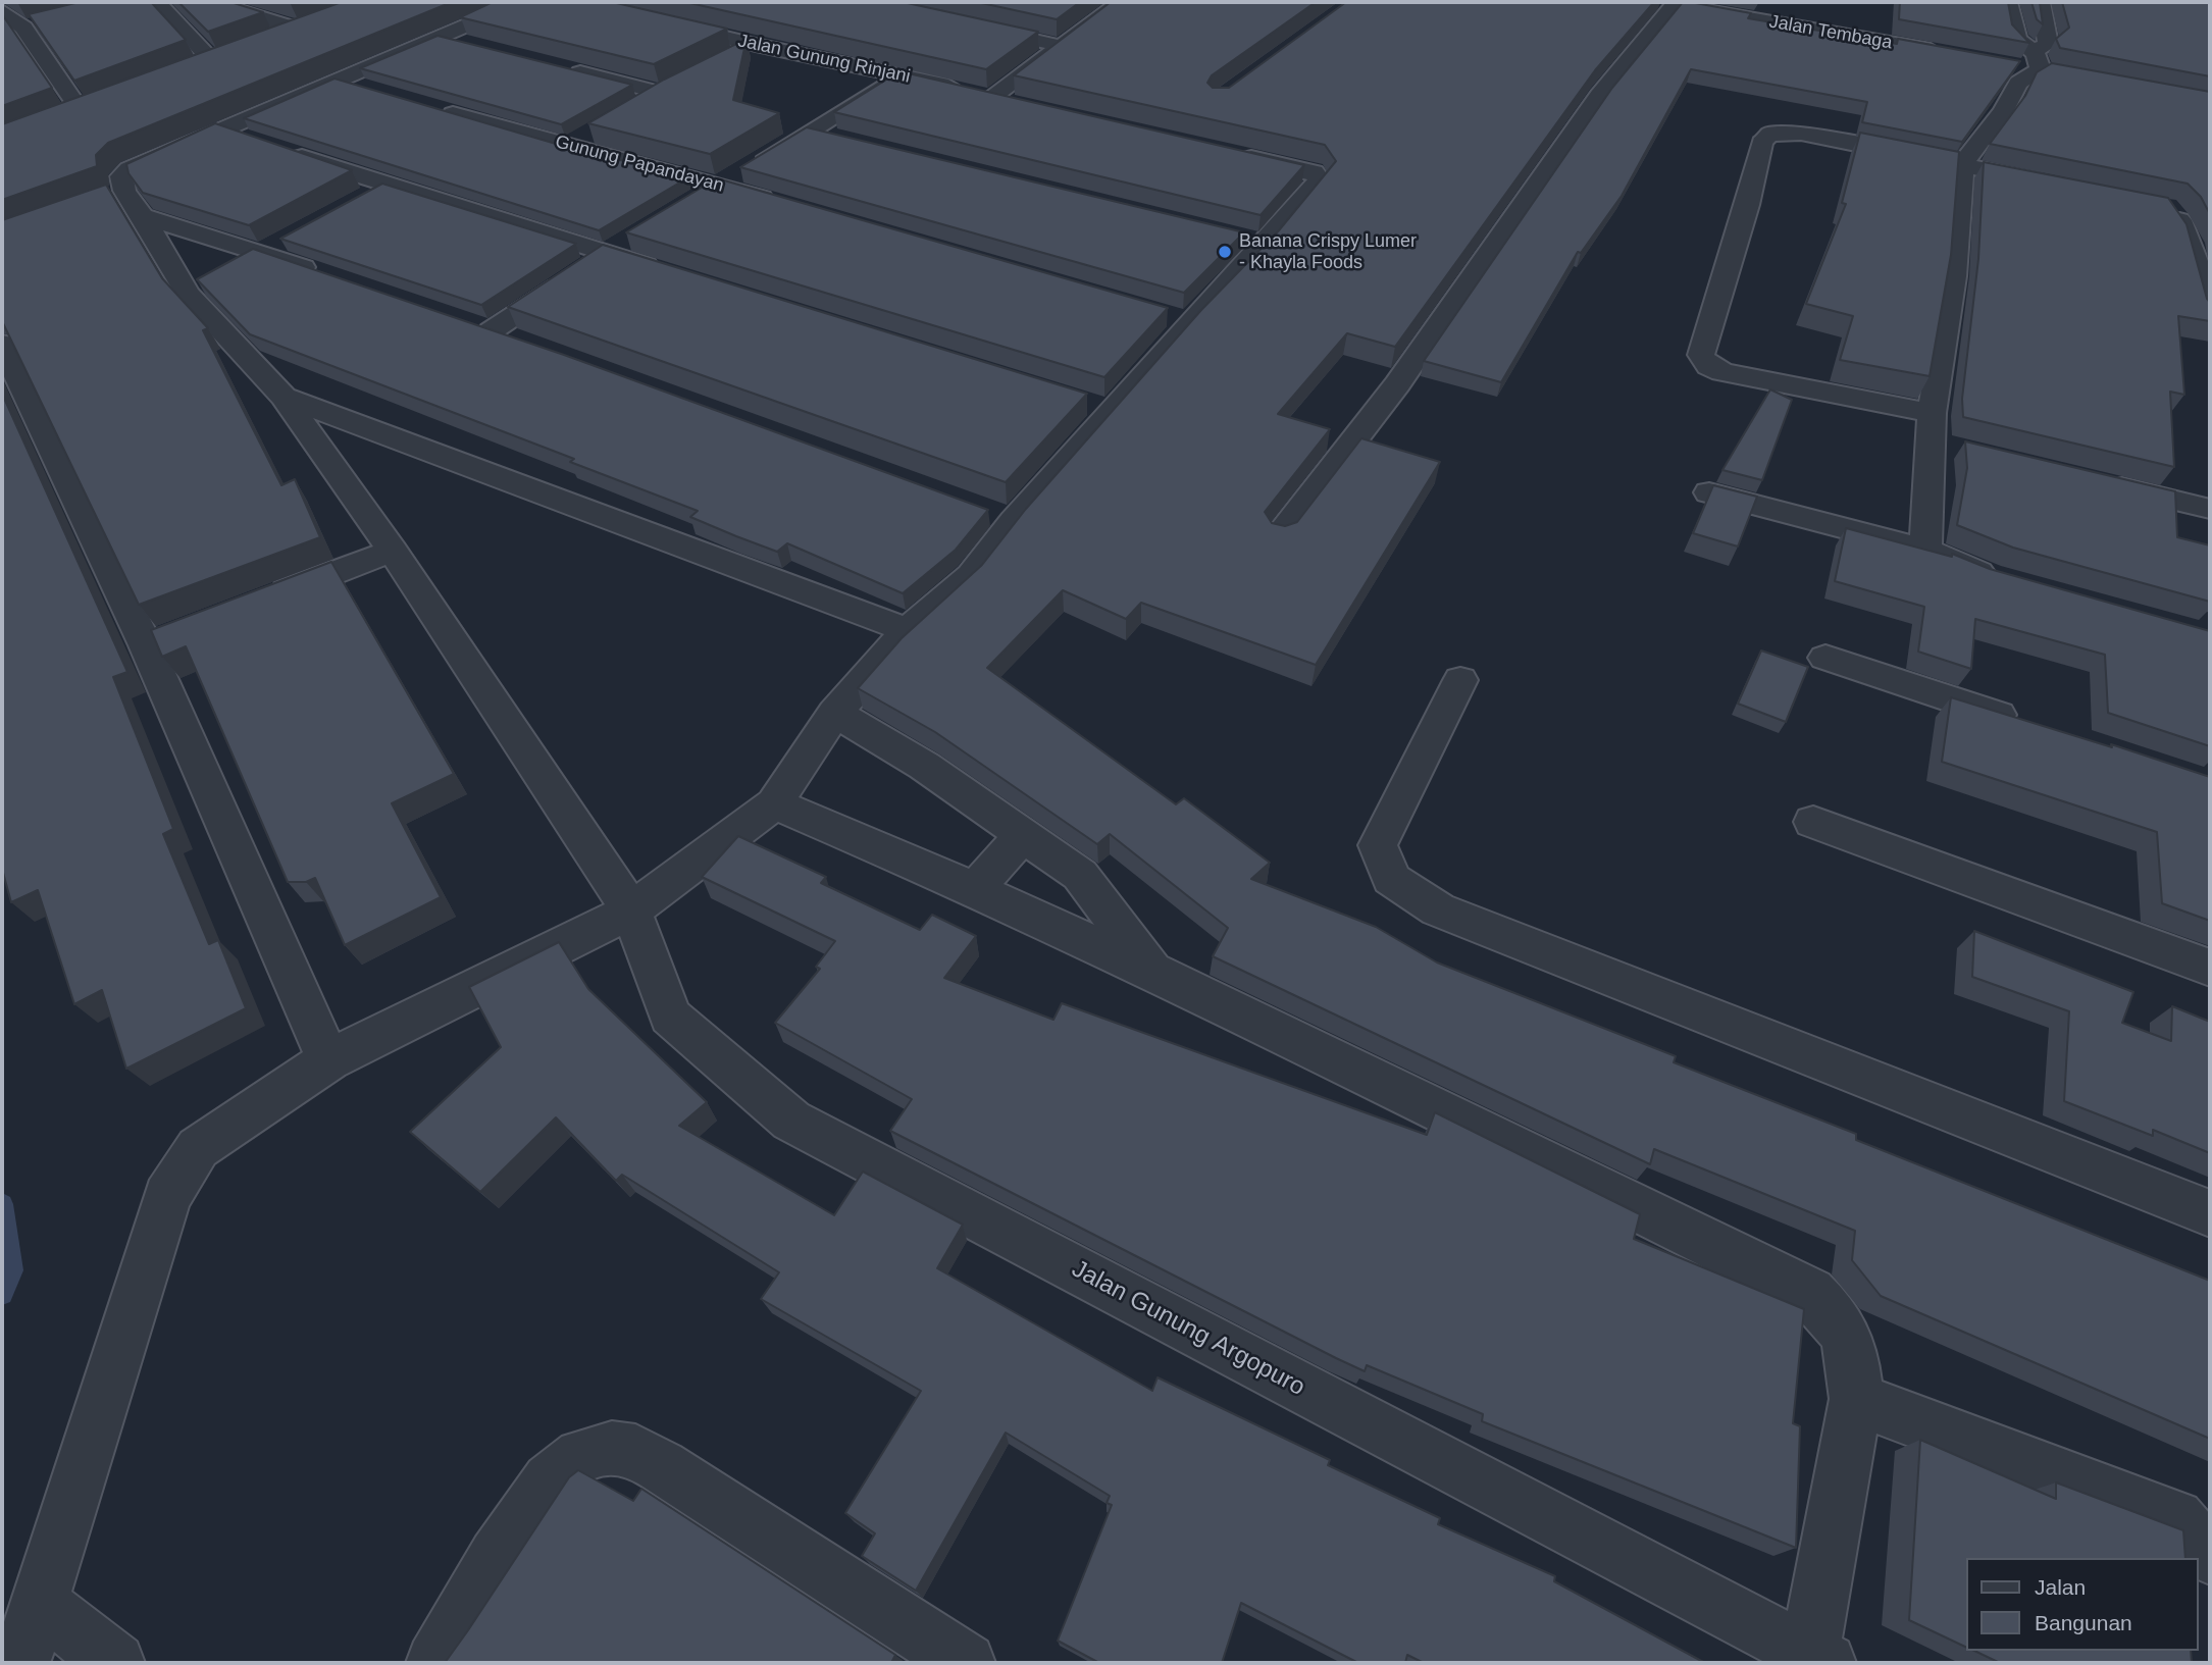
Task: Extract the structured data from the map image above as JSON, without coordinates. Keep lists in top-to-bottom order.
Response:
{
  "streets": {
    "street": [
      "Jalan Tembaga",
      "Jalan Gunung Rinjani",
      "Gunung Papandayan",
      "Jalan Gunung Argopuro"
    ]
  },
  "places": ["Banana Crispy Lumer - Khayla Foods"],
  "legend": ["Jalan", "Bangunan"]
}
